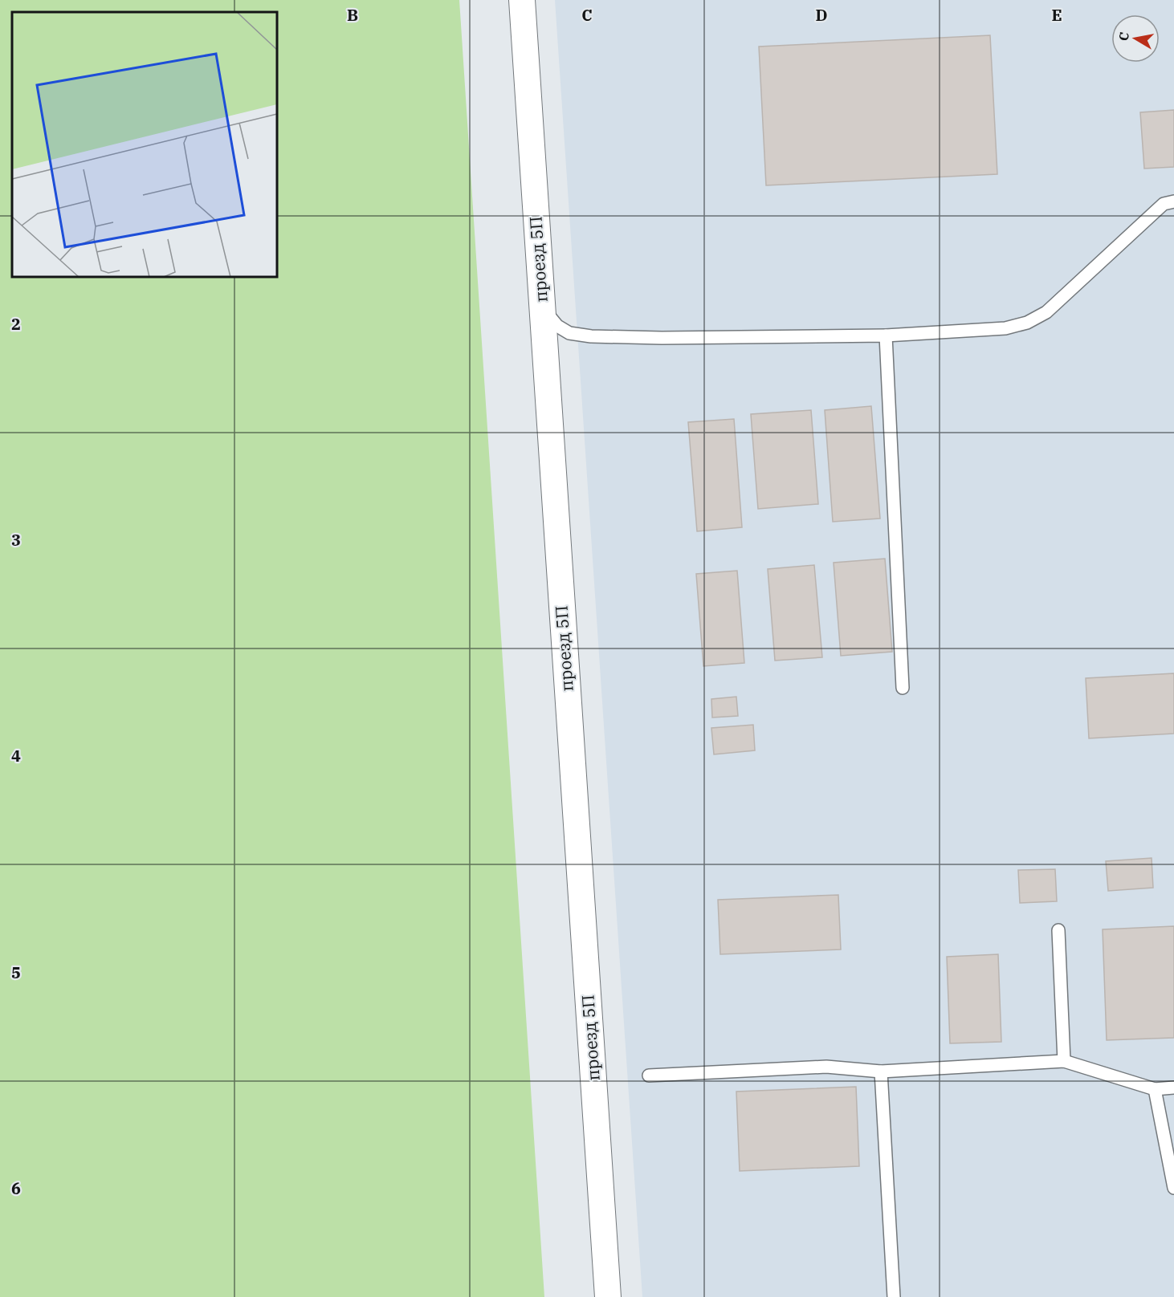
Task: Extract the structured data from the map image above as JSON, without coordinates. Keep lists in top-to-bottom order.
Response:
{
  "streets": {
    "street": ["проезд 5П"]
  },
  "north": "left",
  "grid": {
    "columns": [
      "B",
      "C",
      "D",
      "E"
    ],
    "rows": [
      "2",
      "3",
      "4",
      "5",
      "6"
    ]
  }
}
